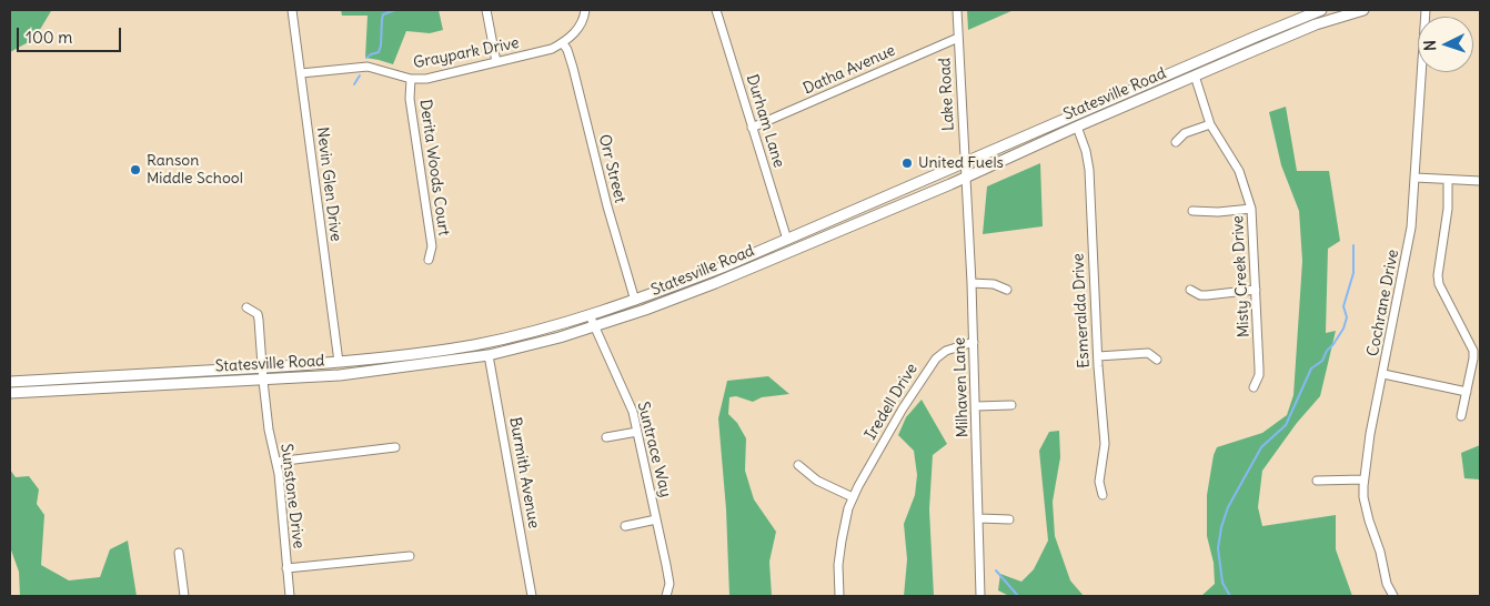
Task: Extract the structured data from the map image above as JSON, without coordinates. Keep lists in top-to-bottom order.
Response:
{
  "streets": {
    "main road": ["Statesville Road"],
    "street": [
      "Graypark Drive",
      "Datha Avenue",
      "Lake Road",
      "Durham Lane",
      "Derita Woods Court",
      "Orr Street",
      "Nevin Glen Drive",
      "Misty Creek Drive",
      "Cochrane Drive",
      "Esmeralda Drive",
      "Milhaven Lane",
      "Iredell Drive",
      "Suntrace Way",
      "Burmith Avenue",
      "Sunstone Drive"
    ]
  },
  "crossings": [
    ["Graypark Drive", "Derita Woods Court"],
    ["Graypark Drive", "Orr Street"],
    ["Graypark Drive", "Nevin Glen Drive"],
    ["Datha Avenue", "Lake Road"],
    ["Datha Avenue", "Durham Lane"],
    ["Lake Road", "Statesville Road"],
    ["Lake Road", "Milhaven Lane"],
    ["Statesville Road", "Durham Lane"],
    ["Statesville Road", "Orr Street"],
    ["Statesville Road", "Nevin Glen Drive"],
    ["Statesville Road", "Misty Creek Drive"],
    ["Statesville Road", "Esmeralda Drive"],
    ["Statesville Road", "Milhaven Lane"],
    ["Statesville Road", "Suntrace Way"],
    ["Statesville Road", "Burmith Avenue"],
    ["Statesville Road", "Sunstone Drive"],
    ["Milhaven Lane", "Iredell Drive"]
  ],
  "places": ["United Fuels", "Ranson Middle School"],
  "scale_bar": "100 m",
  "north": "left"
}
